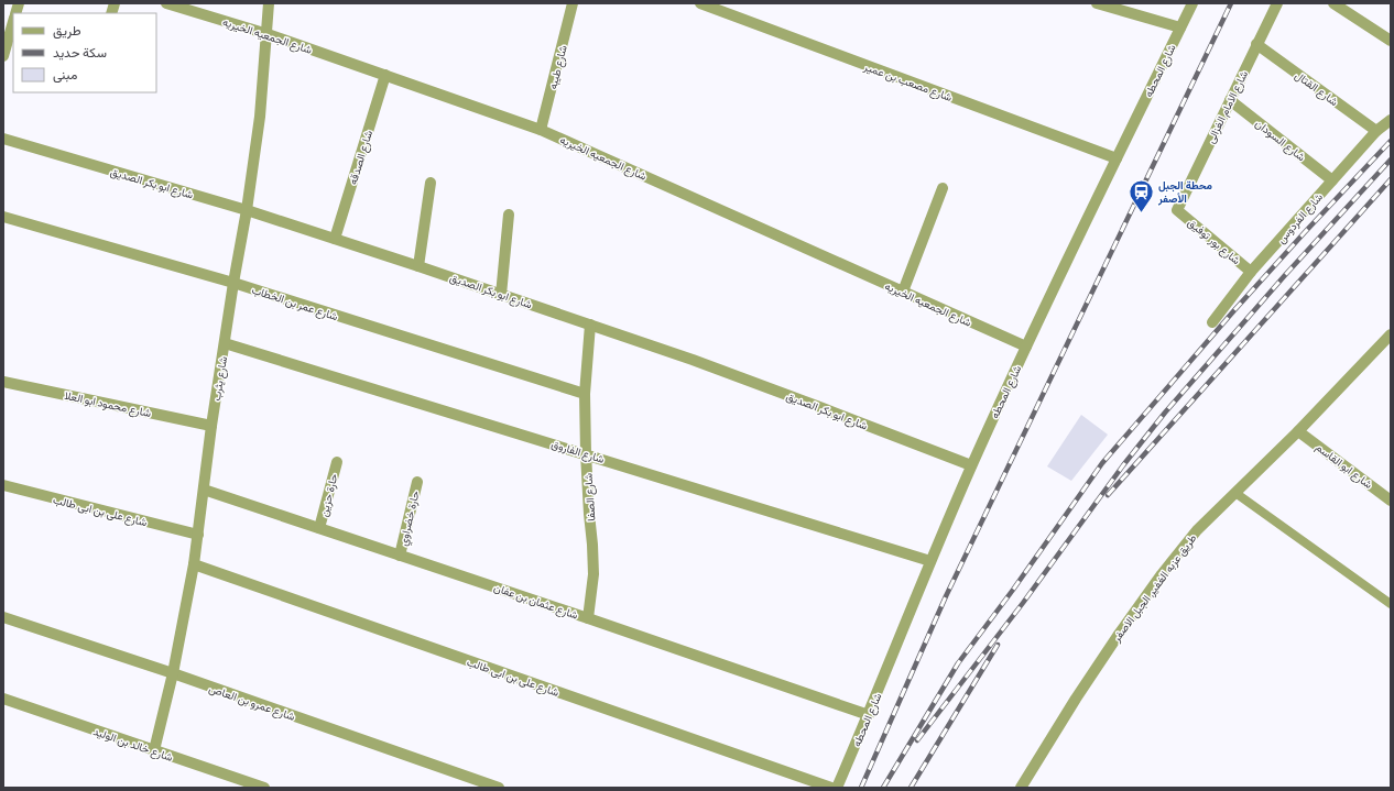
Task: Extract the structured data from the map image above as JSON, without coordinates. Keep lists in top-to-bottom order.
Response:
{
  "streets": {
    "street": [
      "شارع الجمعيه الخيريه",
      "شارع طيبه",
      "شارع المحطه",
      "شارع مصعب بن عمير",
      "شارع القتال",
      "شارع الامام الغزالى",
      "شارع السودان",
      "شارع الصدقه",
      "شارع ابو بكر الصديق",
      "شارع الفردوس",
      "شارع بور توفيق",
      "شارع عمر بن الخطاب",
      "شارع يثرب",
      "شارع محمود ابو العلا",
      "شارع الفاروق",
      "شارع ابو القاسم",
      "حارة حزين",
      "شارع الصفا",
      "شارع على بن ابى طالب",
      "حارة خضراوي",
      "طريق عزبه الغفير, الجبل الاصفر",
      "شارع عثمان بن عفان",
      "شارع عمرو بن العاص",
      "شارع خالد بن الوليد"
    ]
  },
  "crossings": [
    ["شارع الجمعيه الخيريه", "شارع طيبه"],
    ["شارع الجمعيه الخيريه", "شارع المحطه"],
    ["شارع الجمعيه الخيريه", "شارع الصدقه"],
    ["شارع الجمعيه الخيريه", "شارع يثرب"],
    ["شارع المحطه", "شارع مصعب بن عمير"],
    ["شارع المحطه", "شارع ابو بكر الصديق"],
    ["شارع المحطه", "شارع الفاروق"],
    ["شارع المحطه", "شارع عثمان بن عفان"],
    ["شارع القتال", "شارع الامام الغزالى"],
    ["شارع القتال", "شارع الفردوس"],
    ["شارع الامام الغزالى", "شارع السودان"],
    ["شارع الامام الغزالى", "شارع بور توفيق"],
    ["شارع السودان", "شارع الفردوس"],
    ["شارع الصدقه", "شارع ابو بكر الصديق"],
    ["شارع ابو بكر الصديق", "شارع يثرب"],
    ["شارع ابو بكر الصديق", "شارع الصفا"],
    ["شارع الفردوس", "شارع بور توفيق"],
    ["شارع عمر بن الخطاب", "شارع يثرب"],
    ["شارع عمر بن الخطاب", "شارع الصفا"],
    ["شارع يثرب", "شارع محمود ابو العلا"],
    ["شارع يثرب", "شارع الفاروق"],
    ["شارع يثرب", "شارع على بن ابى طالب"],
    ["شارع يثرب", "شارع عثمان بن عفان"],
    ["شارع يثرب", "شارع عمرو بن العاص"],
    ["شارع يثرب", "شارع خالد بن الوليد"],
    ["شارع الفاروق", "شارع الصفا"],
    ["شارع ابو القاسم", "طريق عزبه الغفير, الجبل الاصفر"],
    ["حارة حزين", "شارع عثمان بن عفان"],
    ["شارع الصفا", "شارع عثمان بن عفان"],
    ["حارة خضراوي", "شارع عثمان بن عفان"]
  ],
  "places": {
    "station": ["محطة الجبل الأصفر"]
  },
  "legend": ["طريق", "سكة حديد", "مبنى"]
}
